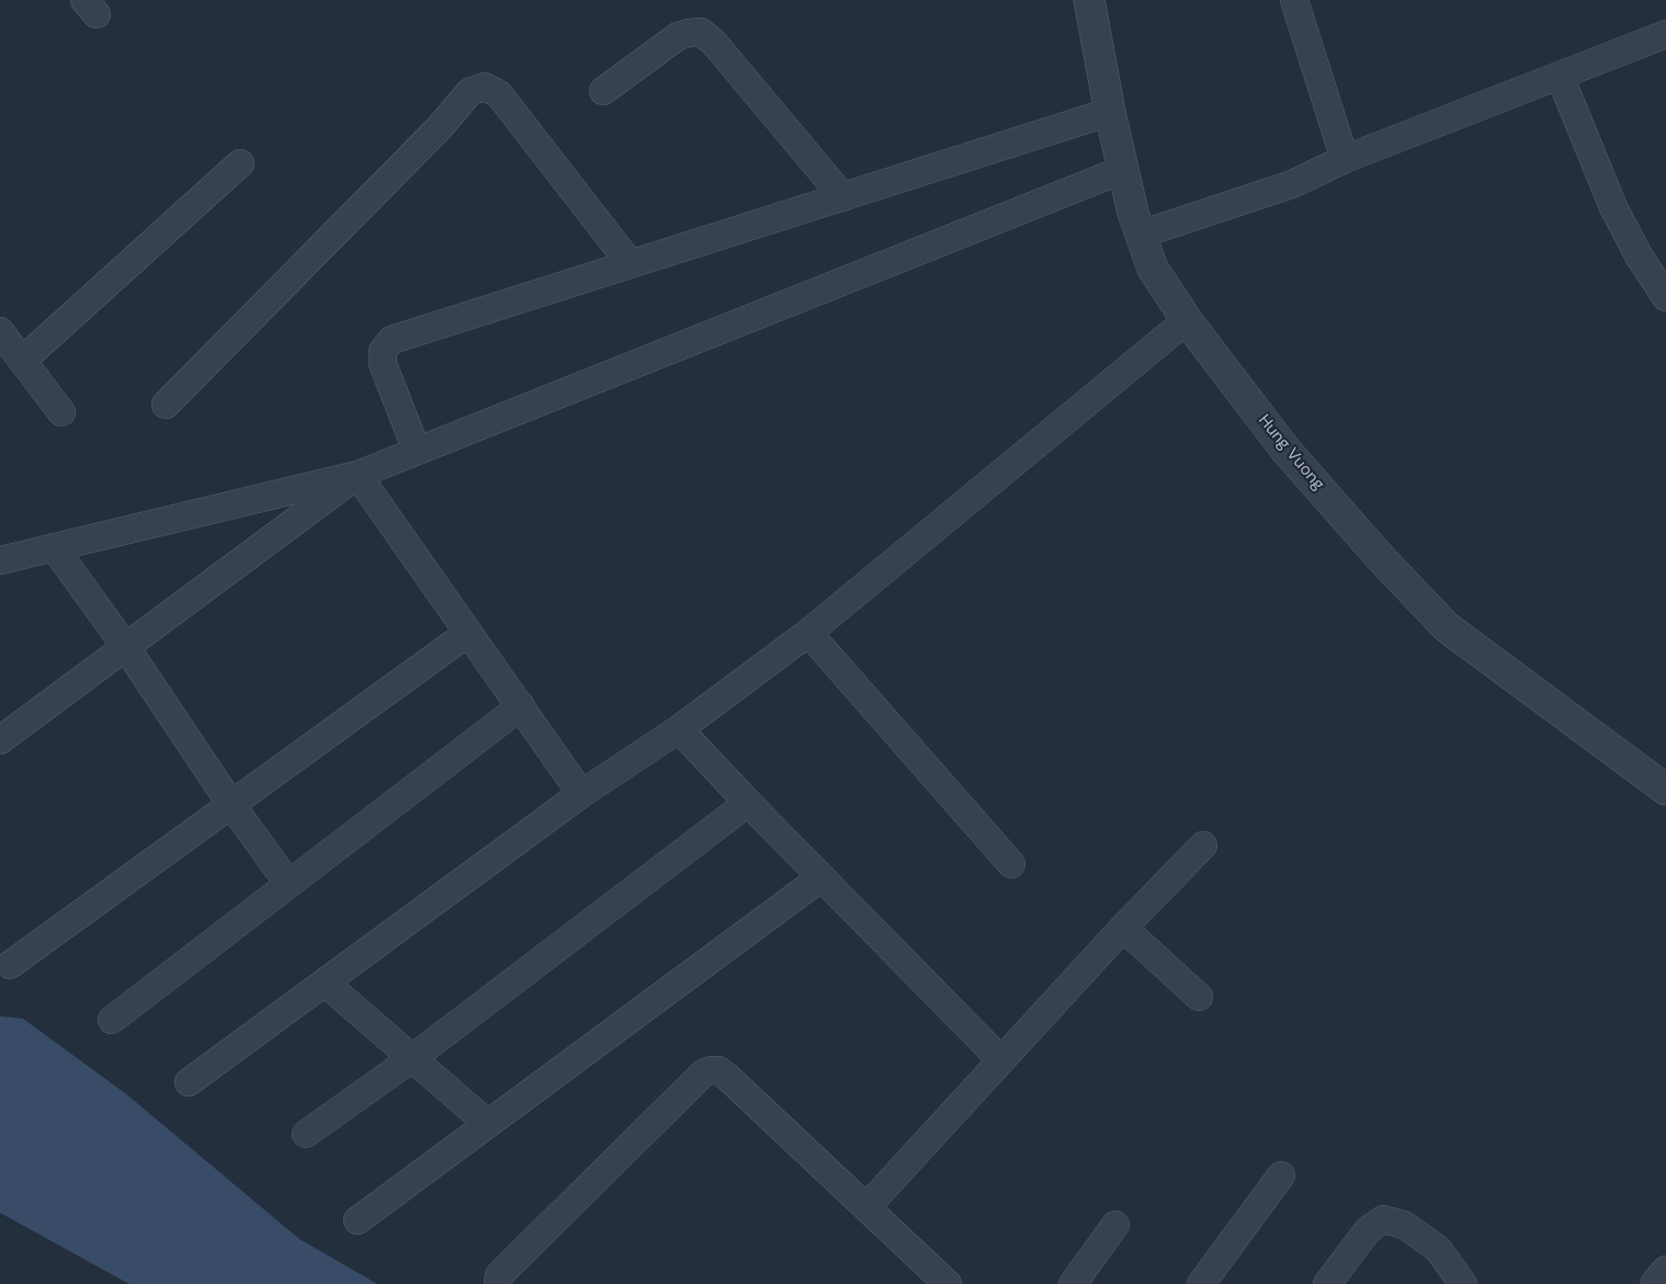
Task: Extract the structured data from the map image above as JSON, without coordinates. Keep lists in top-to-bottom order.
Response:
{
  "streets": {
    "street": ["Hung Vuong"]
  }
}
